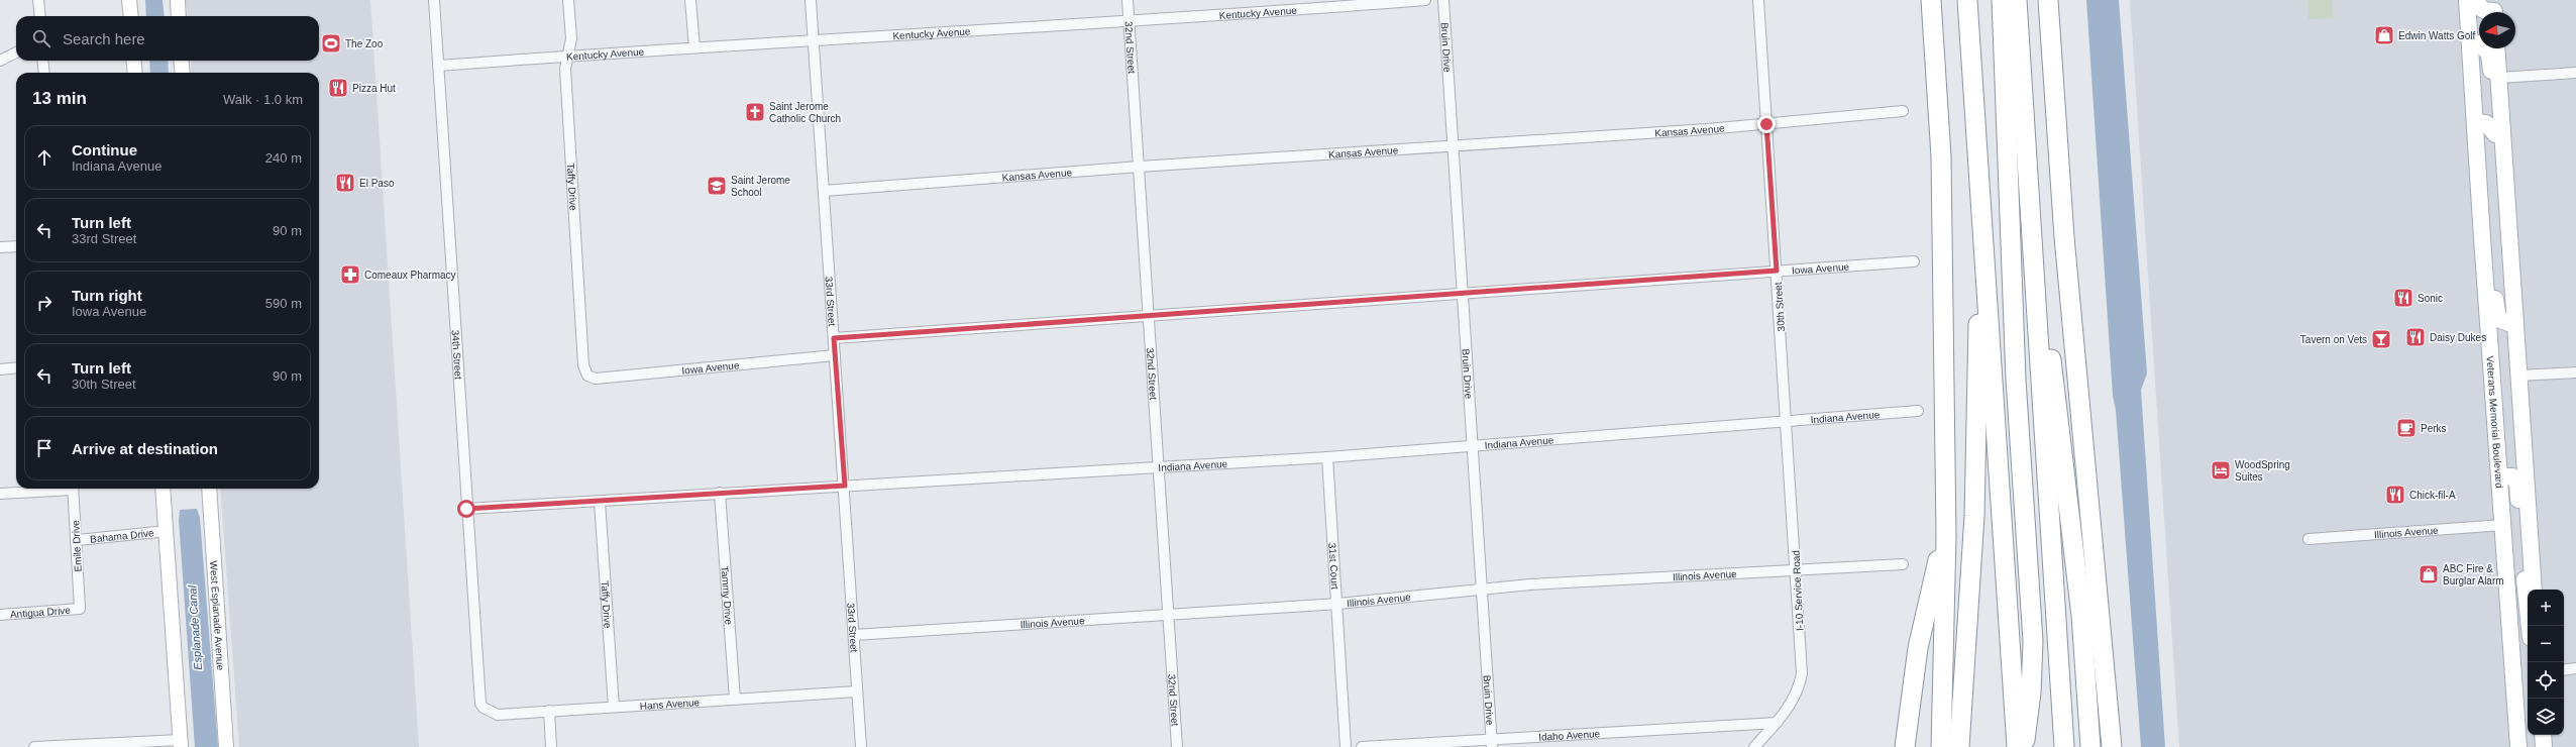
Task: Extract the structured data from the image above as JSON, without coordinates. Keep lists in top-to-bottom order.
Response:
{
  "streets": {
    "main road": ["Veterans Memorial Boulevard", "West Esplanade Avenue"],
    "street": [
      "Kentucky Avenue",
      "32nd Street",
      "Bruin Drive",
      "Kansas Avenue",
      "Taffy Drive",
      "Iowa Avenue",
      "33rd Street",
      "30th Street",
      "34th Street",
      "Indiana Avenue",
      "Illinois Avenue",
      "Bahama Drive",
      "Emile Drive",
      "31st Court",
      "I-10 Service Road",
      "Tammy Drive",
      "Antigua Drive",
      "Hans Avenue",
      "Idaho Avenue"
    ]
  },
  "crossings": [
    ["Kentucky Avenue", "32nd Street"],
    ["Kentucky Avenue", "Taffy Drive"],
    ["Kentucky Avenue", "33rd Street"],
    ["Kentucky Avenue", "34th Street"],
    ["32nd Street", "Kansas Avenue"],
    ["32nd Street", "Iowa Avenue"],
    ["32nd Street", "Indiana Avenue"],
    ["32nd Street", "Illinois Avenue"],
    ["Bruin Drive", "Kansas Avenue"],
    ["Bruin Drive", "Iowa Avenue"],
    ["Bruin Drive", "Indiana Avenue"],
    ["Bruin Drive", "Illinois Avenue"],
    ["Bruin Drive", "Idaho Avenue"],
    ["Kansas Avenue", "33rd Street"],
    ["Kansas Avenue", "30th Street"],
    ["Taffy Drive", "Iowa Avenue"],
    ["Taffy Drive", "Indiana Avenue"],
    ["Taffy Drive", "Hans Avenue"],
    ["Iowa Avenue", "33rd Street"],
    ["Iowa Avenue", "30th Street"],
    ["33rd Street", "Indiana Avenue"],
    ["33rd Street", "Illinois Avenue"],
    ["33rd Street", "Hans Avenue"],
    ["30th Street", "Indiana Avenue"],
    ["30th Street", "I-10 Service Road"],
    ["34th Street", "Indiana Avenue"],
    ["34th Street", "Hans Avenue"],
    ["Indiana Avenue", "31st Court"],
    ["Indiana Avenue", "I-10 Service Road"],
    ["Indiana Avenue", "Tammy Drive"],
    ["Veterans Memorial Boulevard", "Illinois Avenue"],
    ["Illinois Avenue", "31st Court"],
    ["Illinois Avenue", "I-10 Service Road"],
    ["Bahama Drive", "Emile Drive"],
    ["Emile Drive", "Antigua Drive"],
    ["I-10 Service Road", "Idaho Avenue"],
    ["Tammy Drive", "Hans Avenue"]
  ],
  "water": ["Esplanade Canal"],
  "places": {
    "shop": ["Edwin Watts Golf", "ABC Fire & Burglar Alarm"],
    "sports": ["The Zoo"],
    "restaurant": [
      "Pizza Hut",
      "El Paso",
      "Sonic",
      "Daisy Dukes",
      "Chick-fil-A"
    ],
    "church": ["Saint Jerome Catholic Church"],
    "school or university": ["Saint Jerome School"],
    "pharmacy": ["Comeaux Pharmacy"],
    "bar": ["Tavern on Vets"],
    "cafe": ["Perks"],
    "hotel": ["WoodSpring Suites"]
  },
  "north": "left",
  "page": {
    "search": "Search here",
    "heading": ["13 min", "Walk · 1.0 km"],
    "list": [
      ["Continue", "Indiana Avenue", "240 m"],
      ["Turn left", "33rd Street", "90 m"],
      ["Turn right", "Iowa Avenue", "590 m"],
      ["Turn left", "30th Street", "90 m"],
      "Arrive at destination"
    ],
    "map_buttons": ["+", "−"]
  }
}
